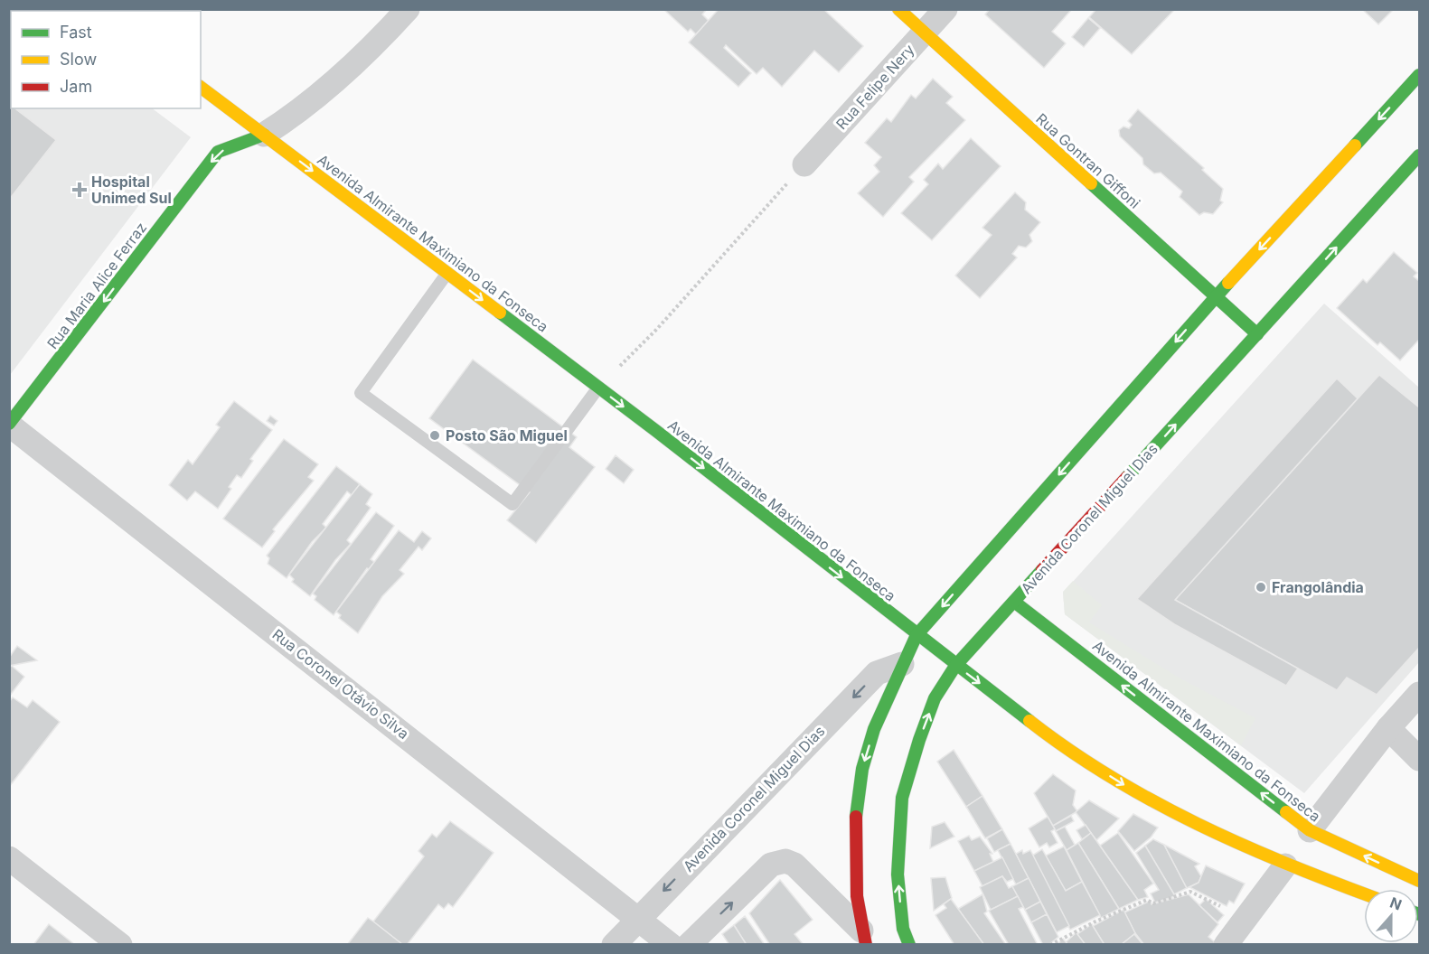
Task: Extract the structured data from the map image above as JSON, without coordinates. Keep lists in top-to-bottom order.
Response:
{
  "streets": {
    "main road": [
      "Rua Gontran Giffoni",
      "Avenida Almirante Maximiano da Fonseca",
      "Rua Maria Alice Ferraz",
      "Avenida Coronel Miguel Dias"
    ],
    "street": ["Rua Felipe Nery", "Rua Coronel Otávio Silva"]
  },
  "crossings": [
    ["Rua Felipe Nery", "Rua Gontran Giffoni"],
    ["Rua Gontran Giffoni", "Avenida Coronel Miguel Dias"],
    ["Avenida Almirante Maximiano da Fonseca", "Rua Maria Alice Ferraz"],
    ["Avenida Almirante Maximiano da Fonseca", "Avenida Coronel Miguel Dias"],
    ["Rua Maria Alice Ferraz", "Rua Coronel Otávio Silva"],
    ["Avenida Coronel Miguel Dias", "Rua Coronel Otávio Silva"]
  ],
  "one_way": ["Rua Maria Alice Ferraz"],
  "places": {
    "health": ["Hospital Unimed Sul"],
    "other": ["Posto São Miguel", "Frangolândia"]
  },
  "legend": ["Fast", "Slow", "Jam"],
  "north": "top"
}
